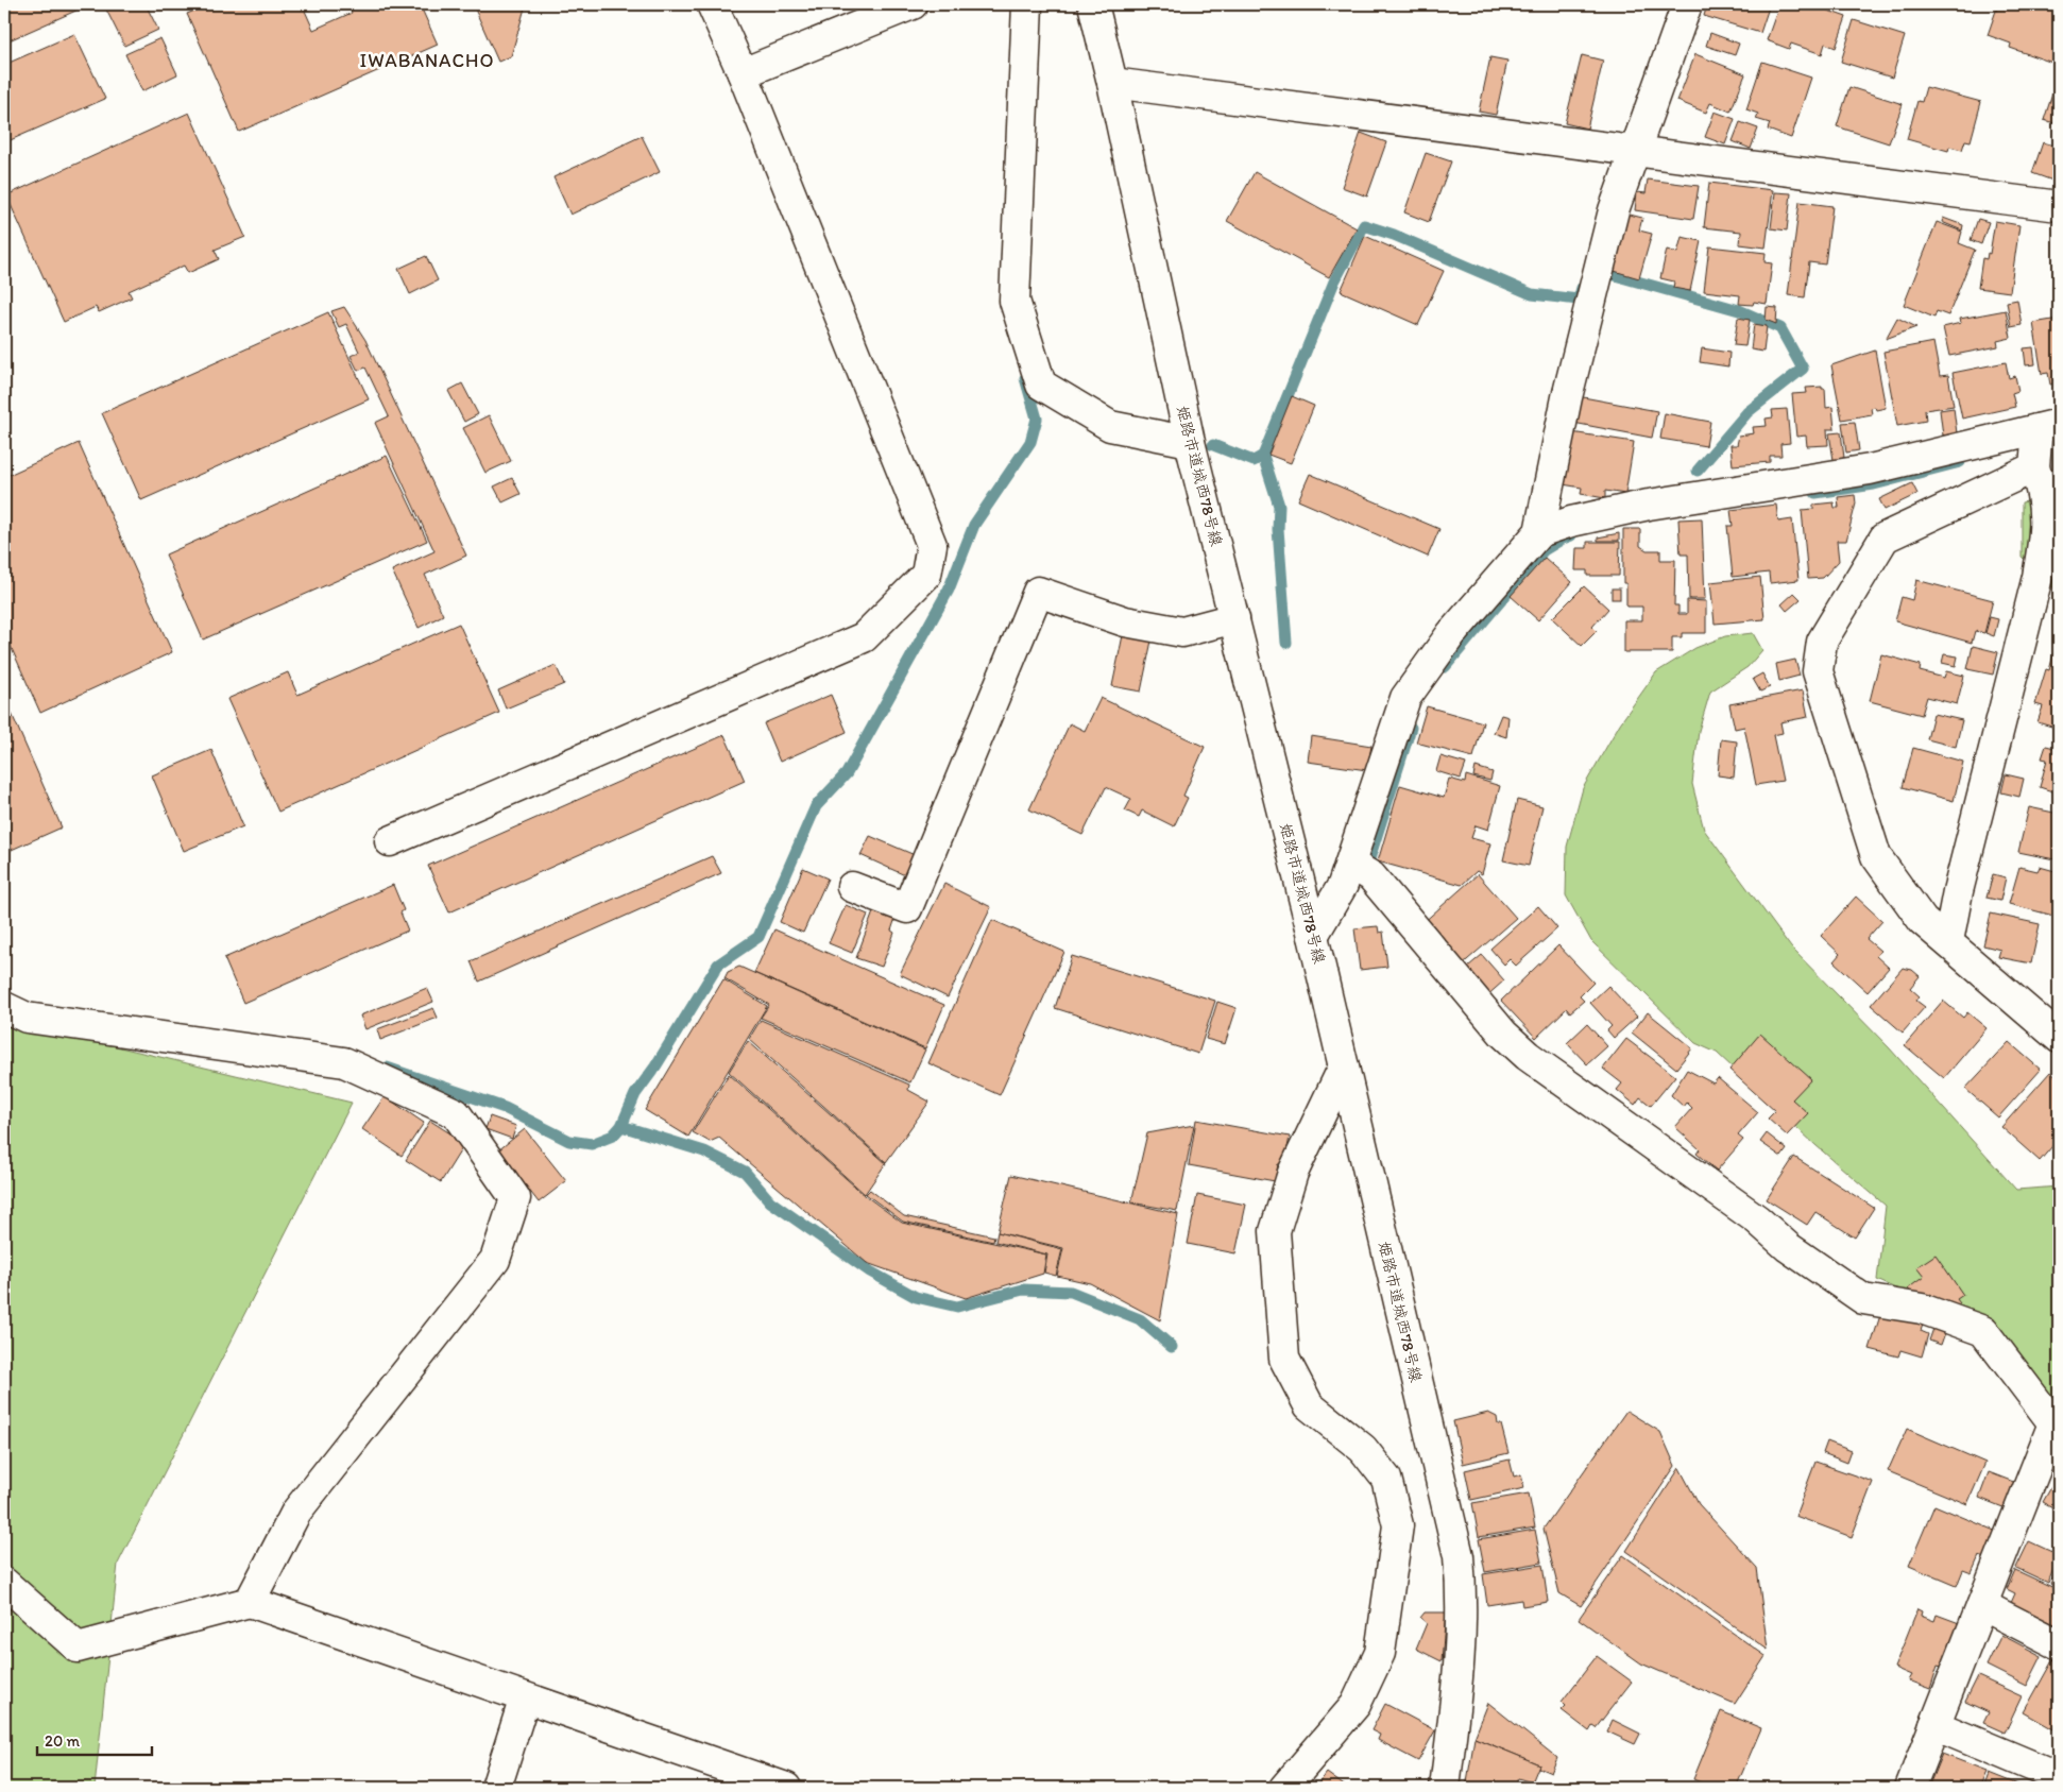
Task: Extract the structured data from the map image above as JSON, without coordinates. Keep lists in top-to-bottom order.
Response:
{
  "streets": {
    "street": ["姫路市道城西78号線"]
  },
  "districts": ["IWABANACHO"],
  "scale_bar": "20 m"
}
